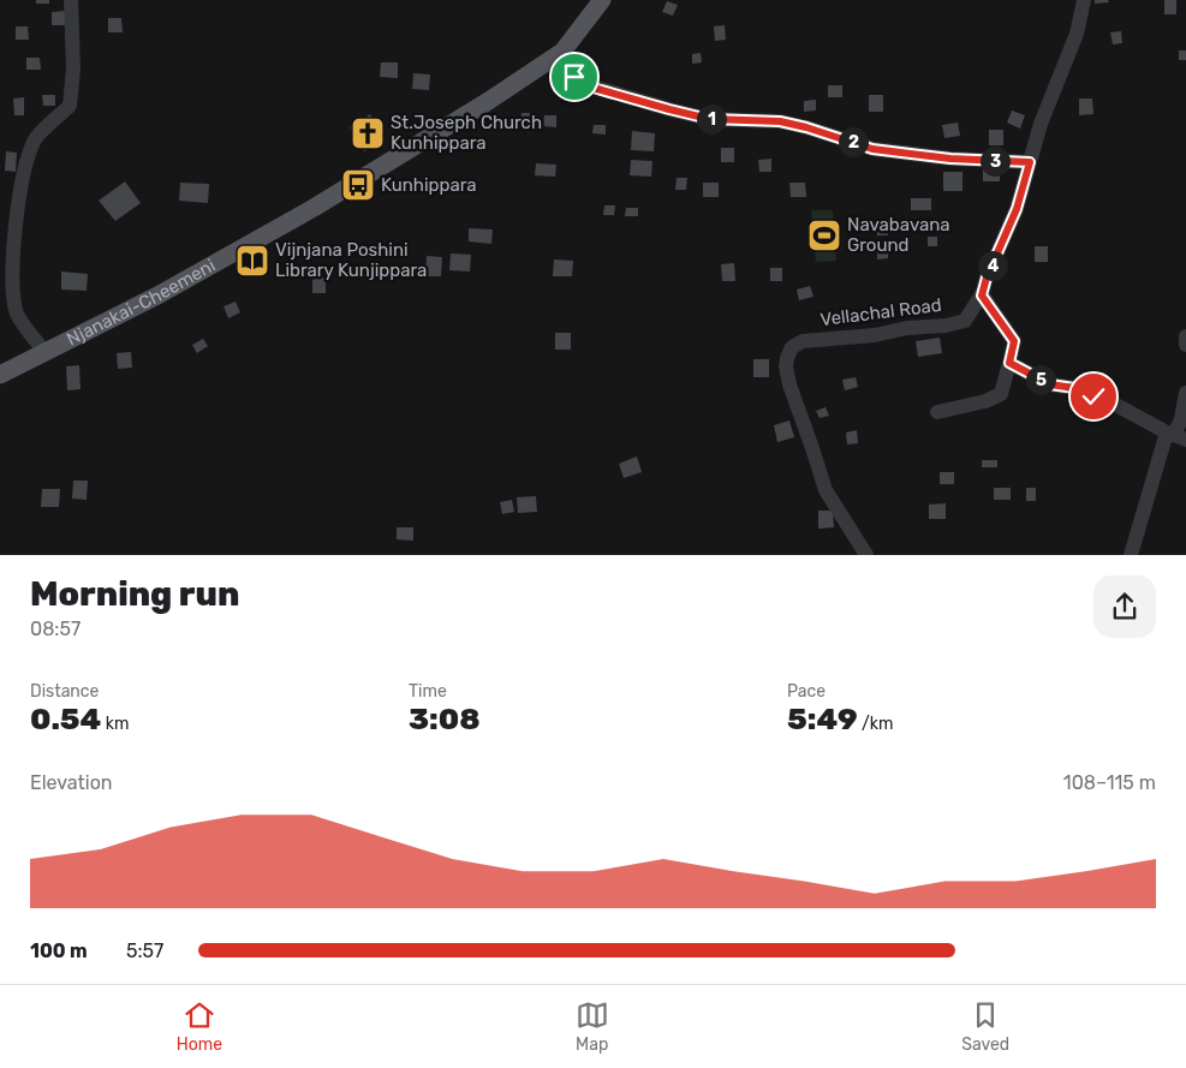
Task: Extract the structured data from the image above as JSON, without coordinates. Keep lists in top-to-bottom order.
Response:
{
  "streets": {
    "main road": ["Njanakai-Cheemeni"],
    "street": ["Vellachal Road"]
  },
  "places": {
    "church": ["St.Joseph Church Kunhippara"],
    "bus stop": ["Kunhippara"],
    "sports": ["Navabavana Ground"],
    "library": ["Vijnjana Poshini Library Kunjippara"]
  },
  "page": {
    "pins": [
      "1",
      "2",
      "3",
      "4",
      "5"
    ],
    "heading": ["Morning run", "08:57"],
    "stats": [
      ["Distance", "0.54 km"],
      ["Time", "3:08"],
      ["Pace", "5:49 /km"]
    ],
    "chart": ["Elevation", "108–115 m"],
    "list": [
      {
        "name": "100 m",
        "note": "5:57"
      }
    ],
    "tabs": ["Home", "Map", "Saved"]
  }
}
